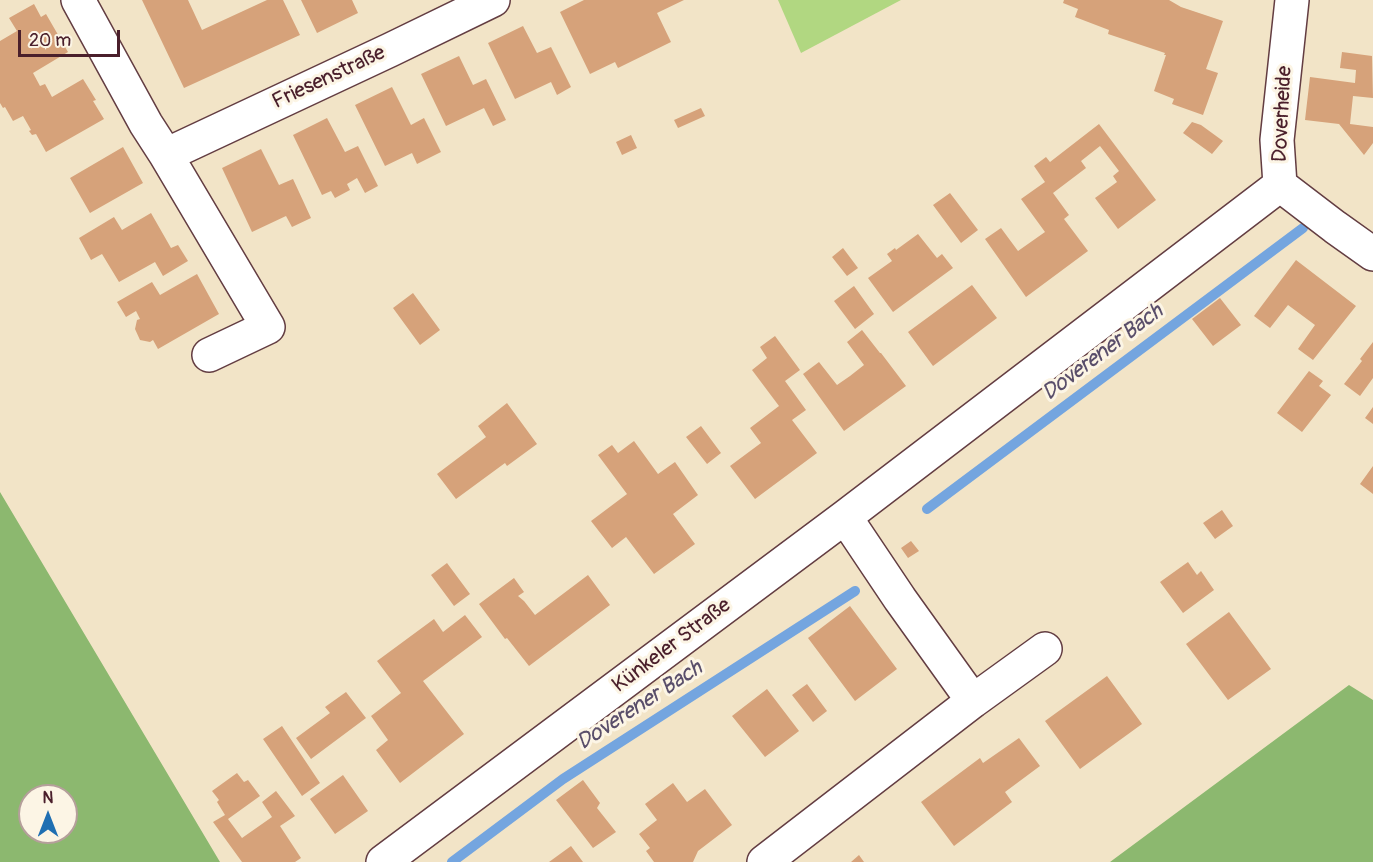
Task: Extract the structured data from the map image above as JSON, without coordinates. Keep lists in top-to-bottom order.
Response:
{
  "streets": {
    "street": ["Friesenstraße", "Doverheide", "Künkeler Straße"]
  },
  "crossings": [
    ["Doverheide", "Künkeler Straße"]
  ],
  "water": ["Doverener Bach"],
  "scale_bar": "20 m",
  "north": "top"
}
